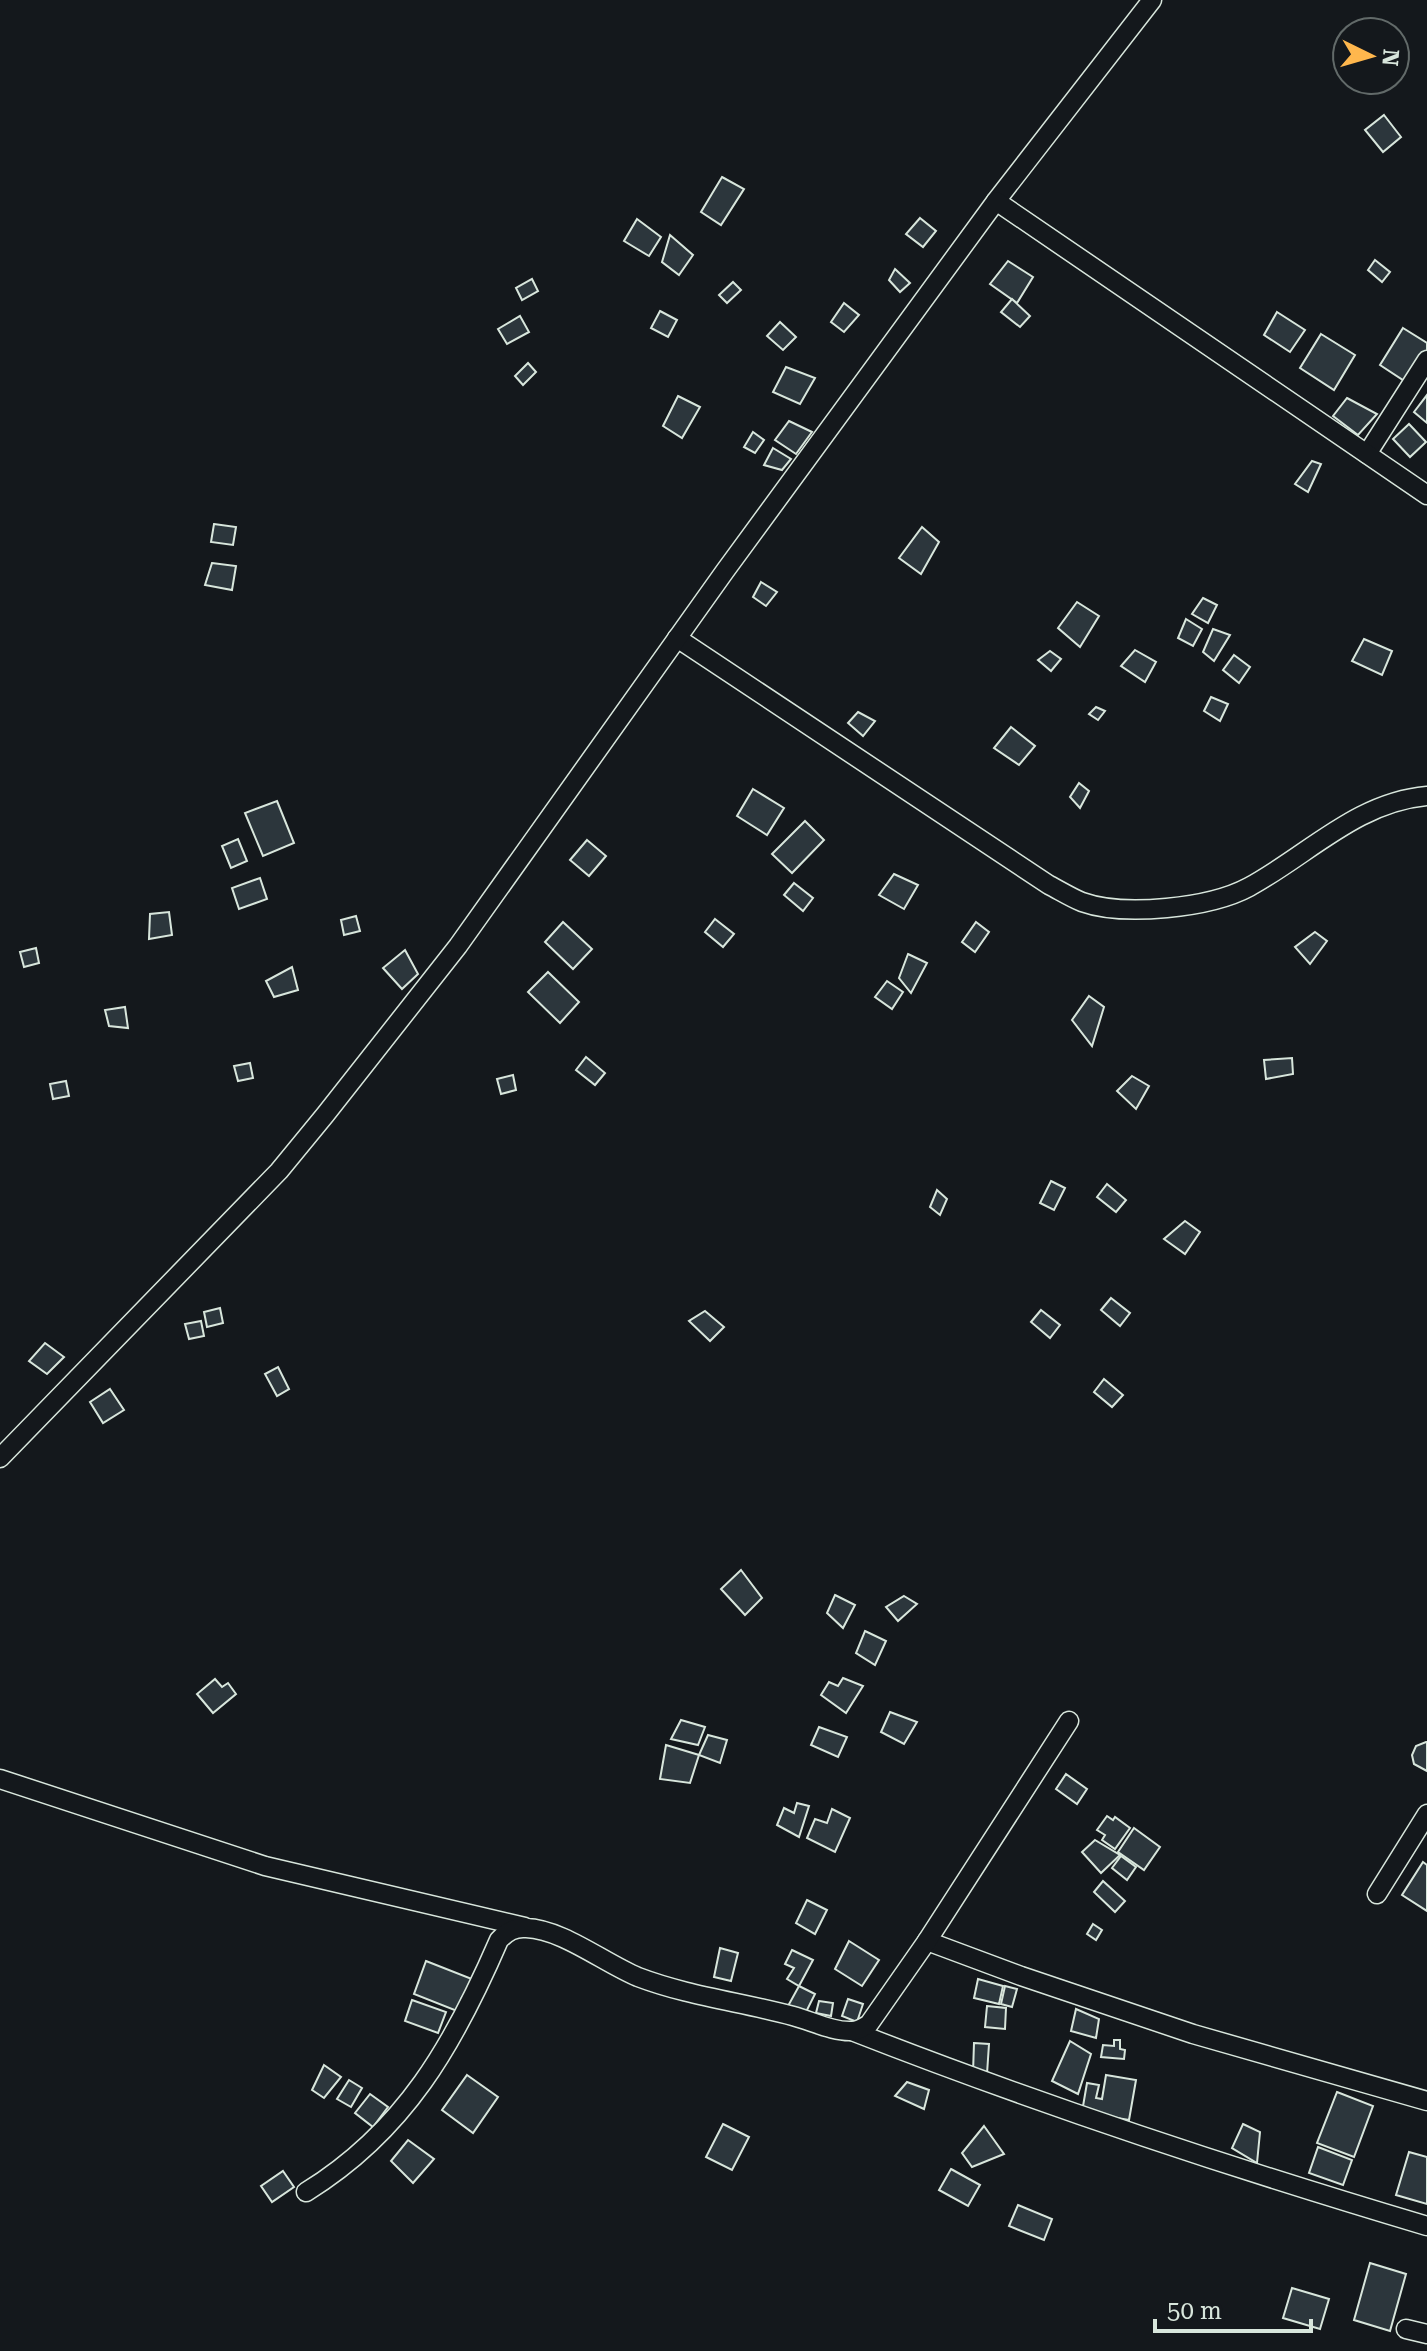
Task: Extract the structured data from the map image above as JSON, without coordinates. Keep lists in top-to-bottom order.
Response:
{
  "scale_bar": "50 m",
  "north": "right"
}
